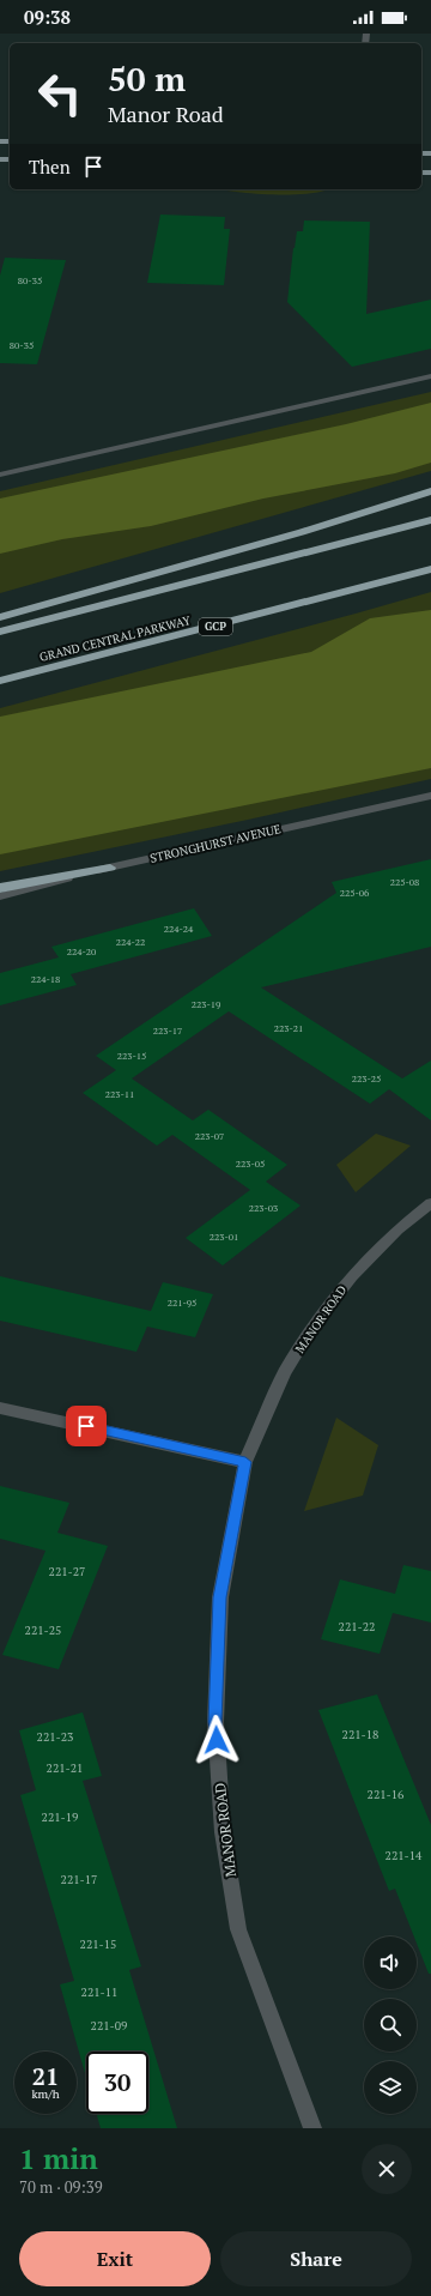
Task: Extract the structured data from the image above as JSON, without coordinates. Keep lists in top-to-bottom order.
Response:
{
  "streets": {
    "highway": ["GCP", "GRAND CENTRAL PARKWAY"],
    "street": ["STRONGHURST AVENUE", "MANOR ROAD"]
  },
  "house_numbers": [
    "80-35",
    "80-35",
    "225-08",
    "225-06",
    "224-24",
    "224-22",
    "224-20",
    "224-18",
    "223-19",
    "223-21",
    "223-17",
    "223-15",
    "223-25",
    "223-11",
    "223-07",
    "223-05",
    "223-03",
    "223-01",
    "221-95",
    "221-27",
    "221-22",
    "221-25",
    "221-18",
    "221-23",
    "221-21",
    "221-16",
    "221-19",
    "221-14",
    "221-17",
    "221-15",
    "221-11",
    "221-09"
  ],
  "page": {
    "status": "09:38",
    "turn": ["50 m", "Manor Road"],
    "then": "Then",
    "speed": "21 km/h",
    "limit": "30",
    "heading": ["1 min", "70 m · 09:39"],
    "buttons": ["Exit", "Share"]
  }
}
